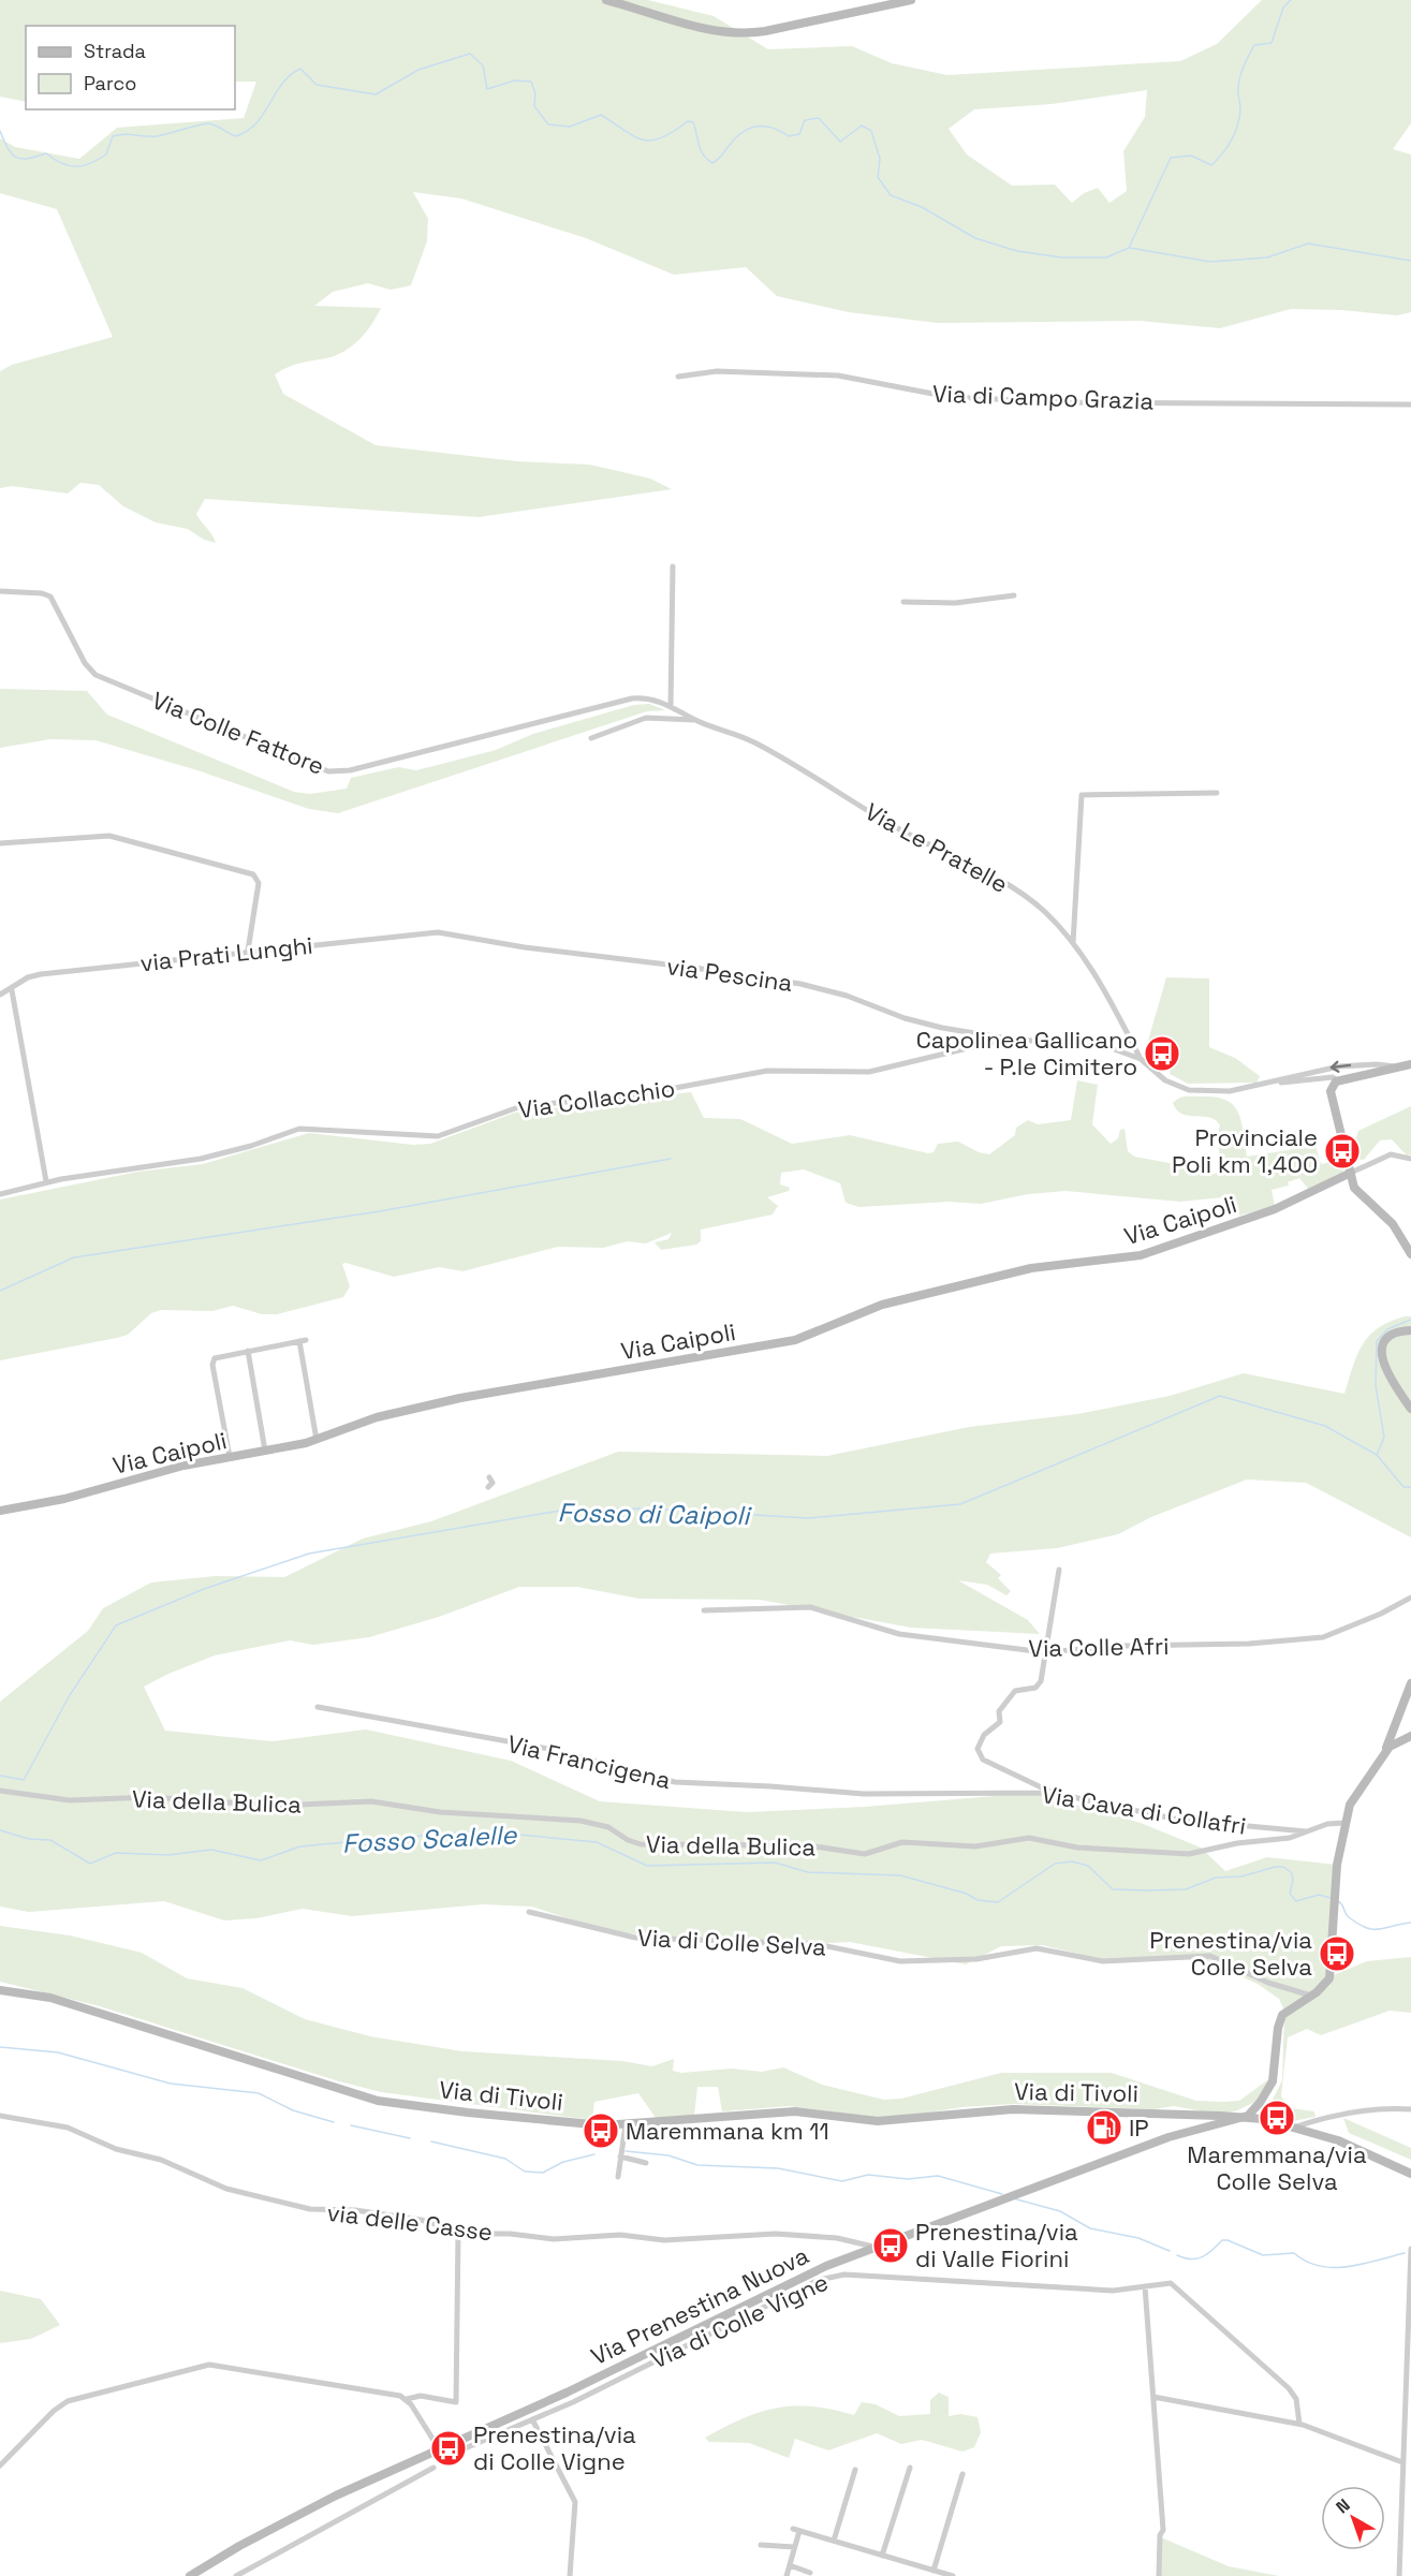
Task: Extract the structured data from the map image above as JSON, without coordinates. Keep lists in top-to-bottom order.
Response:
{
  "streets": {
    "street": [
      "Via di Campo Grazia",
      "Via Colle Fattore",
      "Via Le Pratelle",
      "via Prati Lunghi",
      "via Pescina",
      "Via Collacchio",
      "Via Caipoli",
      "Via Colle Afri",
      "Via Francigena",
      "Via della Bulica",
      "Via Cava di Collafri",
      "Via di Colle Selva",
      "Via di Tivoli",
      "via delle Casse",
      "Via Prenestina Nuova",
      "Via di Colle Vigne"
    ]
  },
  "crossings": [
    ["Via Colle Fattore", "Via Le Pratelle"],
    ["via Prati Lunghi", "via Pescina"],
    ["via Pescina", "Via Collacchio"],
    ["Via Francigena", "Via Cava di Collafri"],
    ["Via della Bulica", "Via Cava di Collafri"],
    ["Via di Tivoli", "Via Prenestina Nuova"],
    ["via delle Casse", "Via Prenestina Nuova"],
    ["Via Prenestina Nuova", "Via di Colle Vigne"]
  ],
  "water": ["Fosso di Caipoli", "Fosso Scalelle"],
  "places": {
    "bus stop": [
      "Capolinea Gallicano - P.le Cimitero",
      "Provinciale Poli km 1,400",
      "Prenestina/via Colle Selva",
      "Maremmana/via Colle Selva",
      "Maremmana km 11",
      "Prenestina/via di Valle Fiorini",
      "Prenestina/via di Colle Vigne"
    ],
    "fuel station": ["IP"]
  },
  "legend": ["Strada", "Parco"],
  "north": "top left"
}
